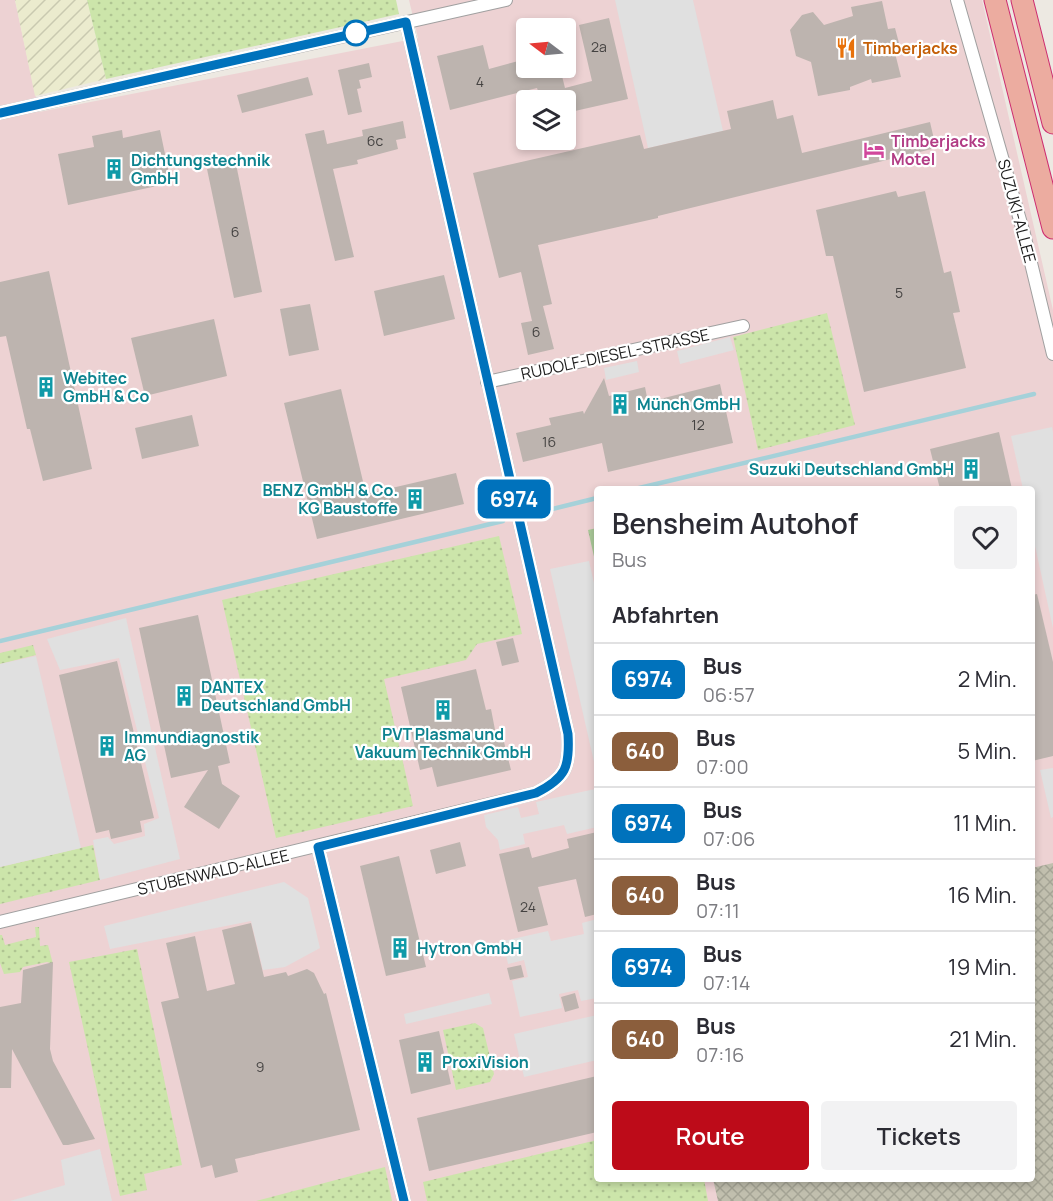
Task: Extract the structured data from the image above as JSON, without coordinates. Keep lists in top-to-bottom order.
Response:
{
  "streets": {
    "street": ["SUZUKI-ALLEE", "RUDOLF-DIESEL-STRASSE", "STUBENWALD-ALLEE"]
  },
  "places": {
    "restaurant": ["Timberjacks"],
    "hotel": ["Timberjacks Motel"],
    "building": [
      "Dichtungstechnik GmbH",
      "Webitec GmbH & Co",
      "Münch GmbH",
      "Suzuki Deutschland GmbH",
      "BENZ GmbH & Co. KG Baustoffe",
      "DANTEX Deutschland GmbH",
      "PVT Plasma und Vakuum Technik GmbH",
      "Immundiagnostik AG",
      "Hytron GmbH",
      "ProxiVision"
    ]
  },
  "lines": ["bus line 6974"],
  "house_numbers": [
    "2a",
    "4",
    "6c",
    "6",
    "5",
    "6",
    "12",
    "16",
    "24",
    "9"
  ],
  "north": "left",
  "page": {
    "on_map": "6974",
    "heading": [
      ["Bensheim Autohof", "Bus"],
      "Abfahrten"
    ],
    "list": [
      {
        "mark": "6974",
        "name": "Bus",
        "note": "06:57",
        "value": "2 Min."
      },
      {
        "mark": "640",
        "name": "Bus",
        "note": "07:00",
        "value": "5 Min."
      },
      {
        "mark": "6974",
        "name": "Bus",
        "note": "07:06",
        "value": "11 Min."
      },
      {
        "mark": "640",
        "name": "Bus",
        "note": "07:11",
        "value": "16 Min."
      },
      {
        "mark": "6974",
        "name": "Bus",
        "note": "07:14",
        "value": "19 Min."
      },
      {
        "mark": "640",
        "name": "Bus",
        "note": "07:16",
        "value": "21 Min."
      }
    ],
    "buttons": ["Route", "Tickets"]
  }
}
